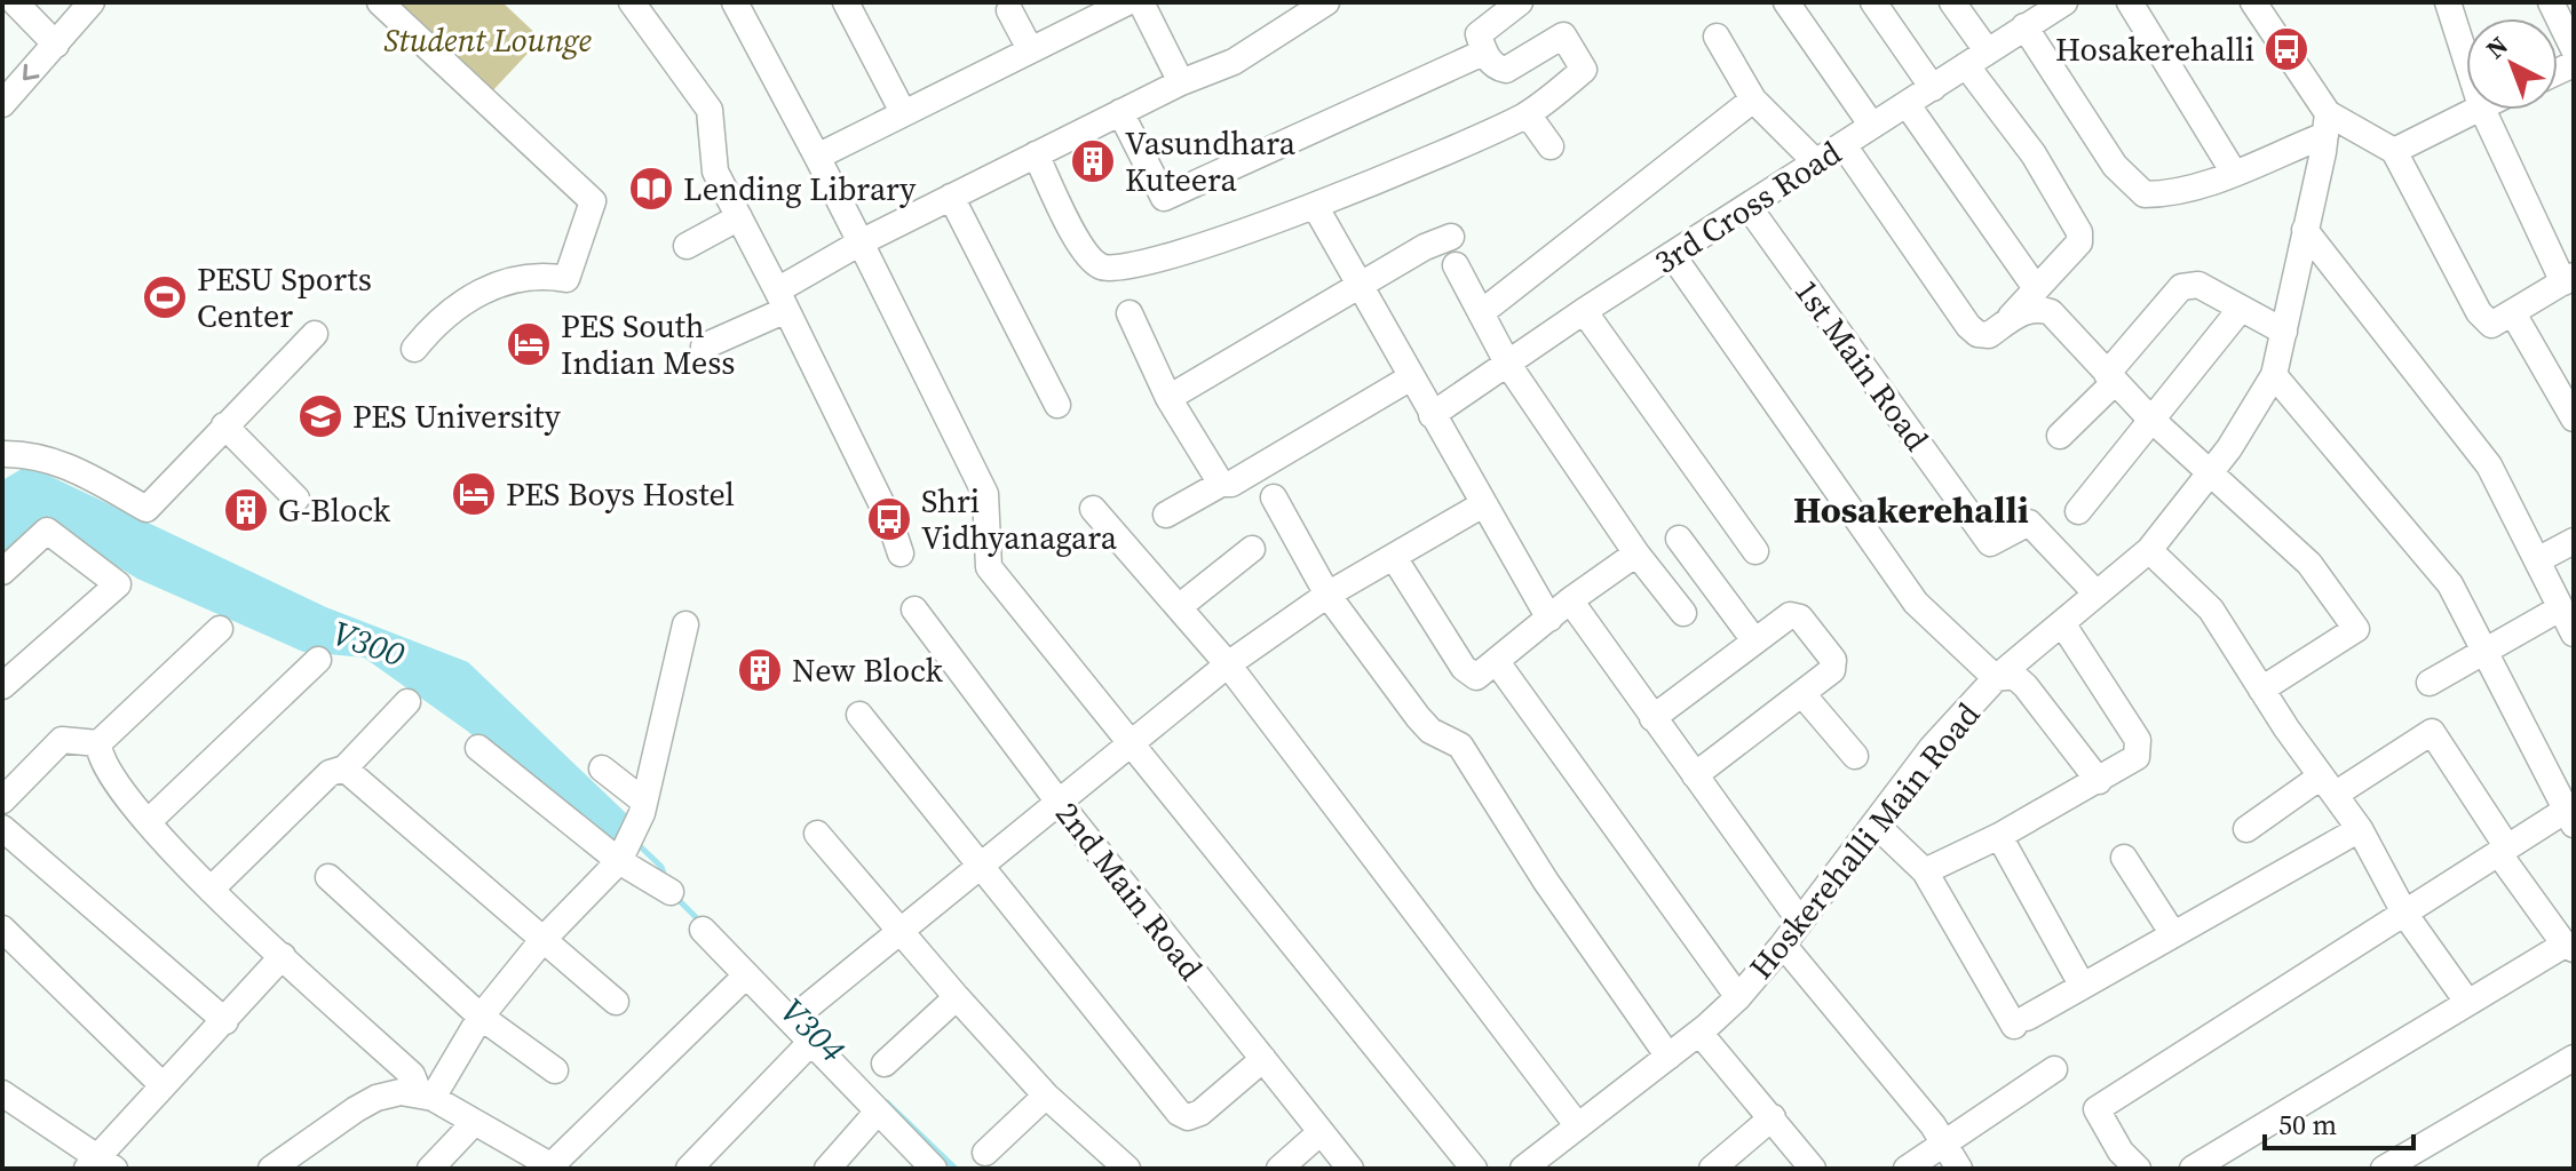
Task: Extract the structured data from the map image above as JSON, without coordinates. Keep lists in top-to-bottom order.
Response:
{
  "streets": {
    "street": [
      "3rd Cross Road",
      "1st Main Road",
      "Hoskerehalli Main Road",
      "2nd Main Road"
    ]
  },
  "crossings": [
    ["3rd Cross Road", "1st Main Road"],
    ["1st Main Road", "Hoskerehalli Main Road"]
  ],
  "districts": ["Hosakerehalli"],
  "water": ["V300", "V304"],
  "parks": ["Student Lounge"],
  "places": {
    "bus stop": ["Hosakerehalli", "Shri Vidhyanagara"],
    "building": ["Vasundhara Kuteera", "G-Block", "New Block"],
    "library": ["Lending Library"],
    "sports": ["PESU Sports Center"],
    "hotel": ["PES South Indian Mess", "PES Boys Hostel"],
    "school or university": ["PES University"]
  },
  "scale_bar": "50 m",
  "north": "top left"
}
